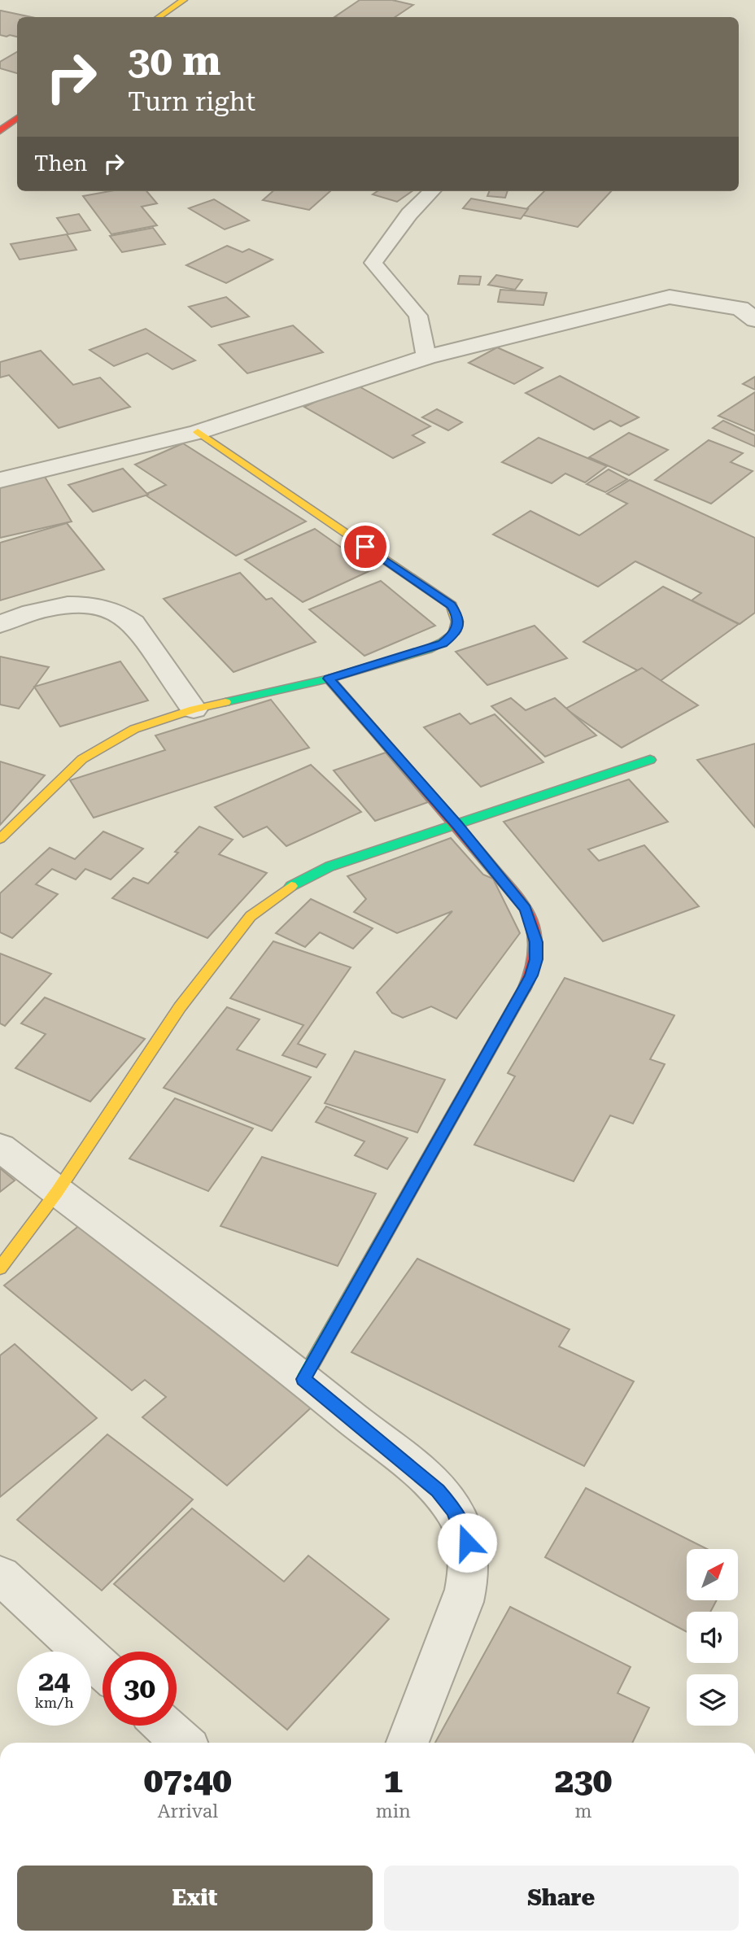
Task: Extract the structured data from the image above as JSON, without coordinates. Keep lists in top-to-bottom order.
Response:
{
  "north": "top right",
  "page": {
    "turn": ["30 m", "Turn right"],
    "then": "Then",
    "speed": "24 km/h",
    "limit": "30",
    "eta": [
      "07:40",
      "Arrival",
      "1",
      "min",
      "230",
      "m"
    ],
    "buttons": ["Exit", "Share"]
  }
}
